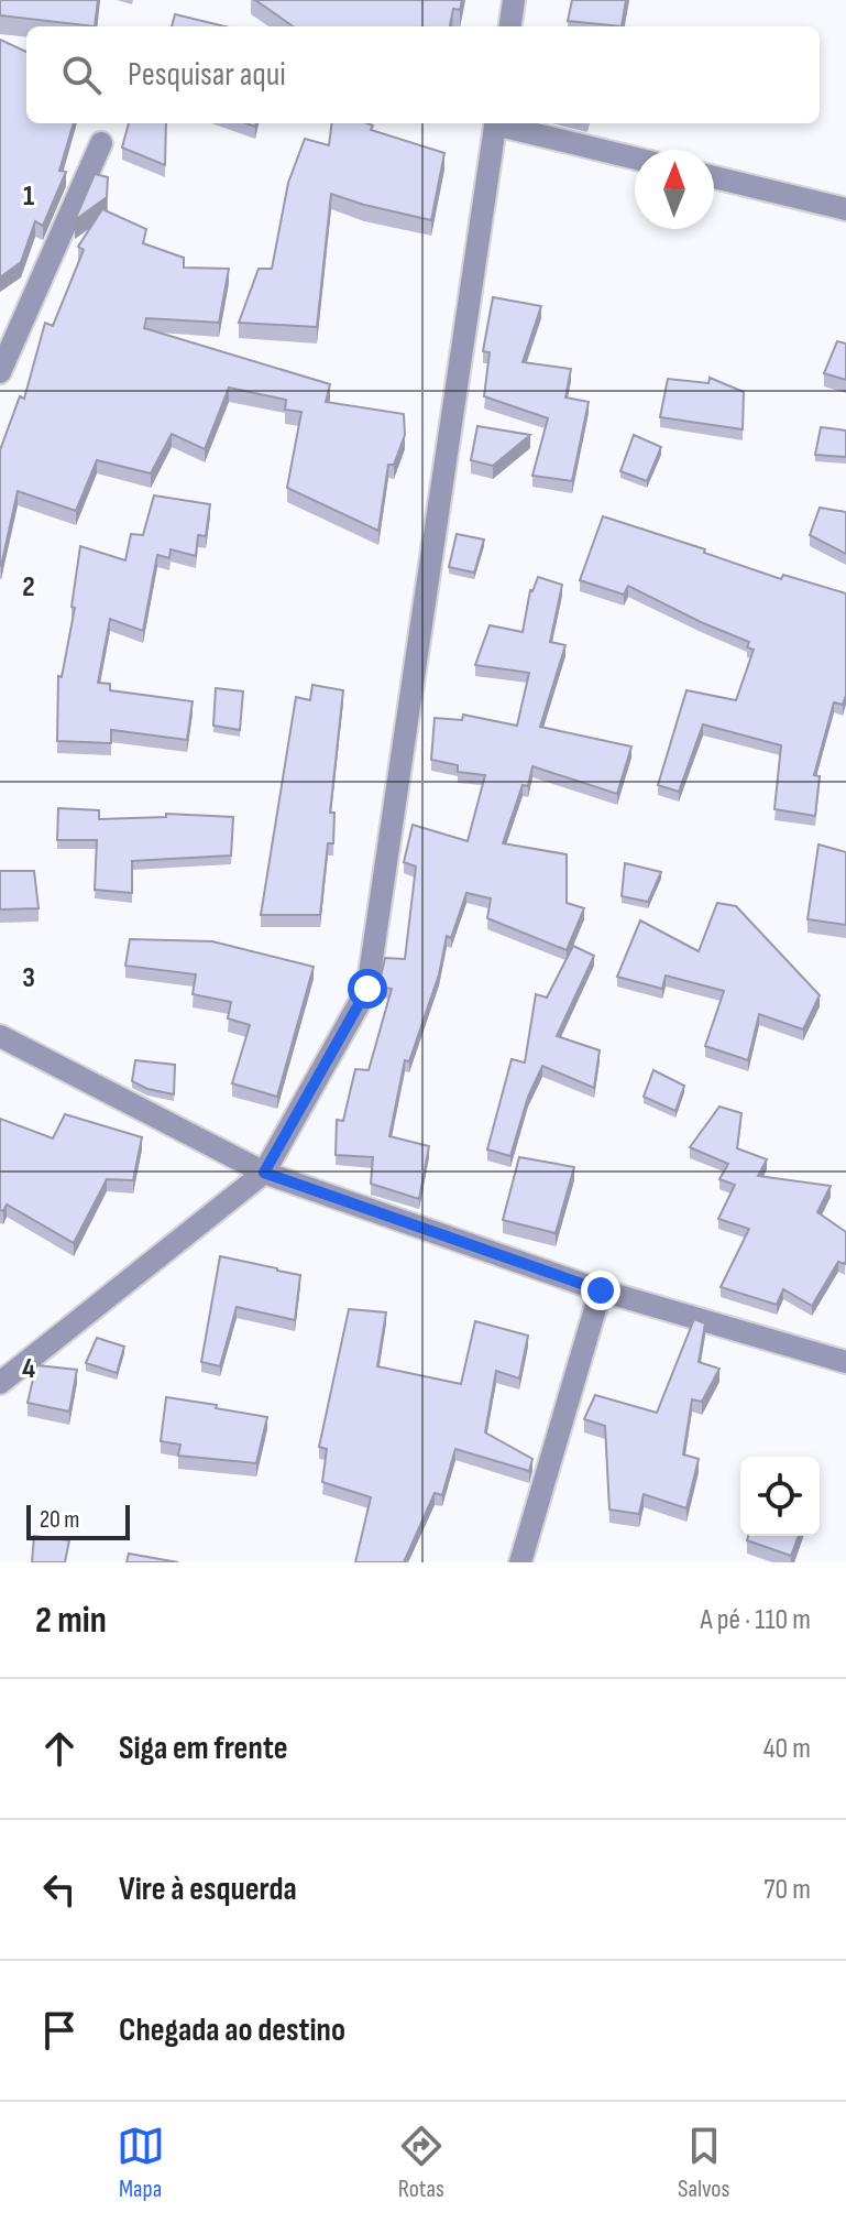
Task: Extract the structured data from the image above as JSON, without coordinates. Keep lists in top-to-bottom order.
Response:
{
  "scale_bar": "20 m",
  "north": "top",
  "page": {
    "search": "Pesquisar aqui",
    "scale": "20 m",
    "heading": ["2 min", "A pé · 110 m"],
    "list": [
      ["Siga em frente", "40 m"],
      ["Vire à esquerda", "70 m"],
      "Chegada ao destino"
    ],
    "nav": ["Mapa", "Rotas", "Salvos"]
  },
  "grid": {
    "rows": [
      "1",
      "2",
      "3",
      "4"
    ]
  }
}
